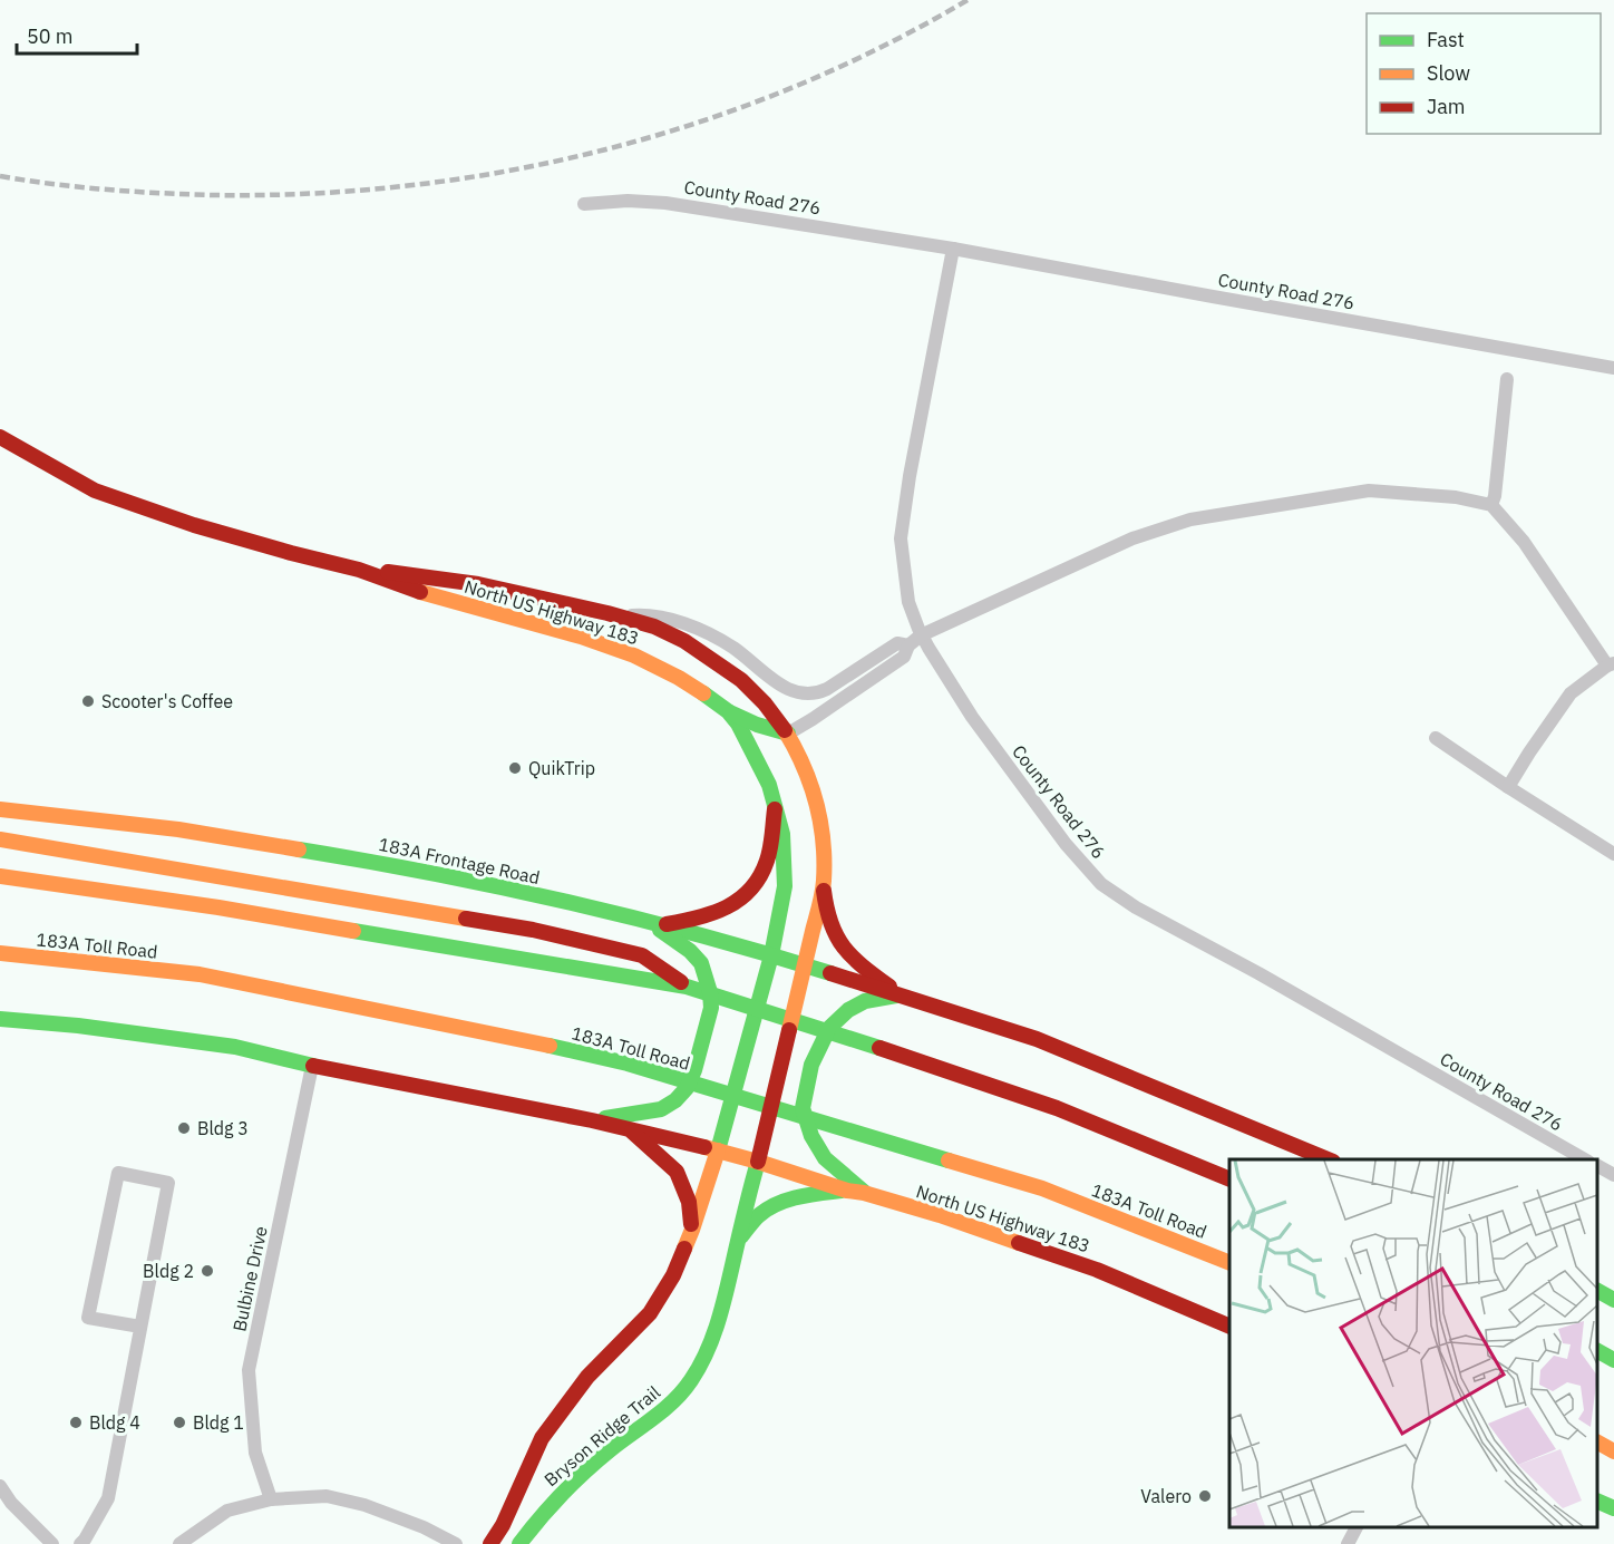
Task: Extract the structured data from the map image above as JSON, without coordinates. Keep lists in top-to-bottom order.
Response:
{
  "streets": {
    "main road": [
      "North US Highway 183",
      "183A Frontage Road",
      "183A Toll Road",
      "Bryson Ridge Trail"
    ],
    "street": ["County Road 276", "Bulbine Drive"]
  },
  "crossings": [
    ["North US Highway 183", "183A Frontage Road"],
    ["North US Highway 183", "Bryson Ridge Trail"]
  ],
  "places": [
    "Scooter's Coffee",
    "QuikTrip",
    "Bldg 3",
    "Bldg 2",
    "Bldg 4",
    "Bldg 1",
    "Valero"
  ],
  "legend": ["Fast", "Slow", "Jam"],
  "scale_bar": "50 m"
}
